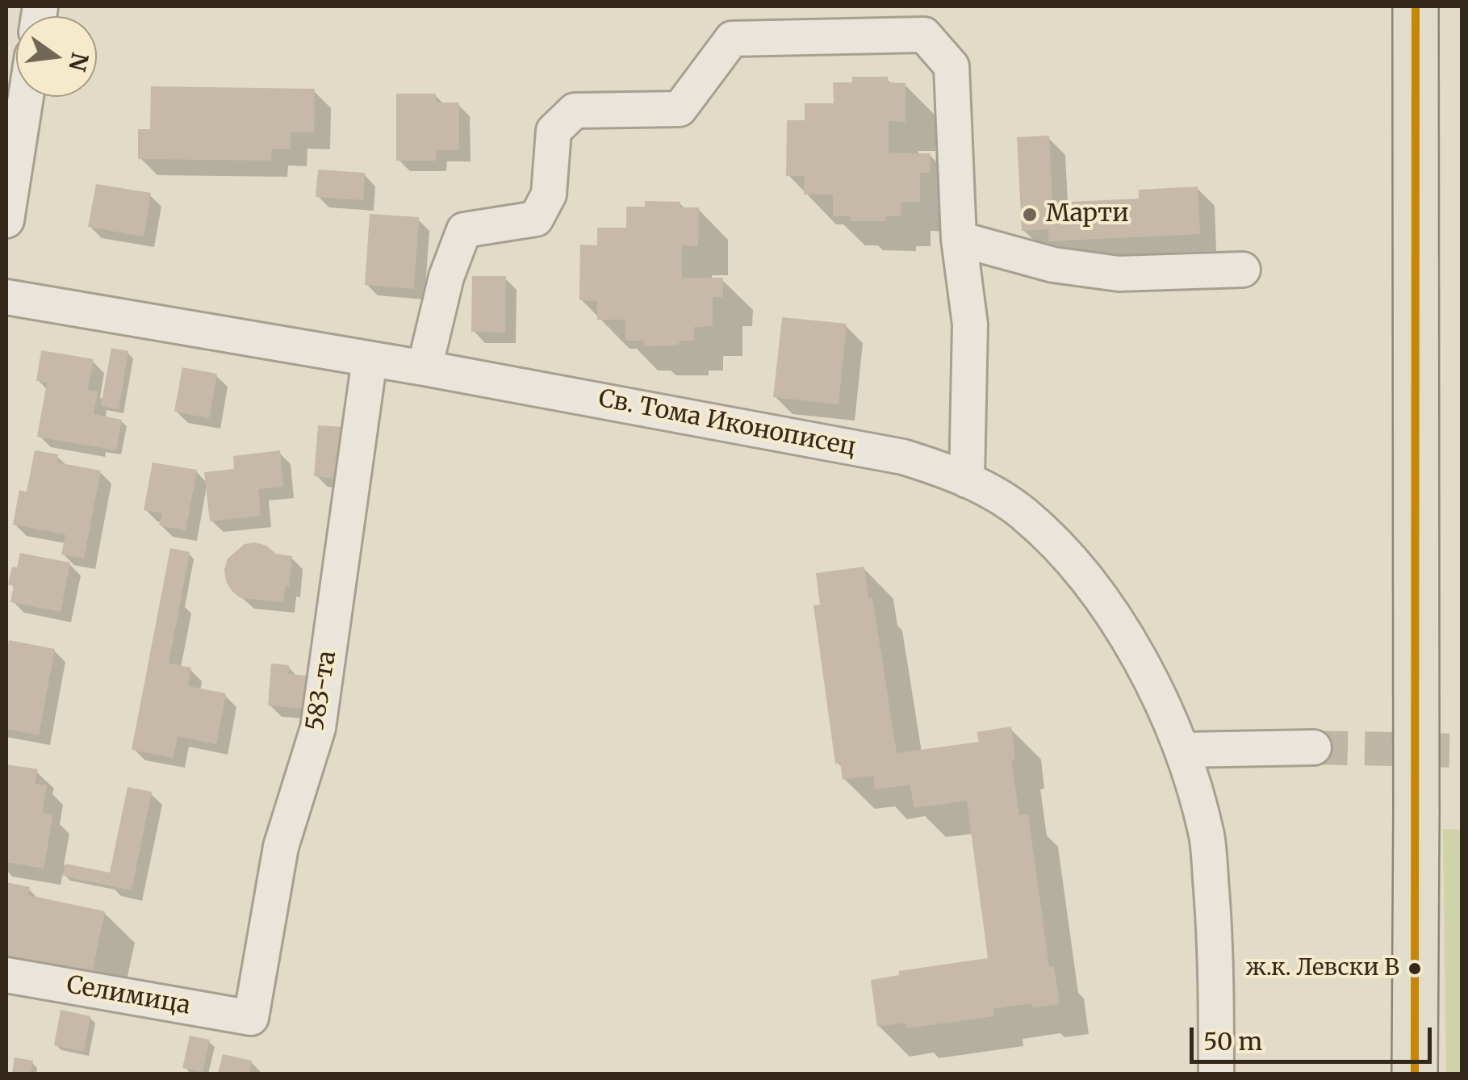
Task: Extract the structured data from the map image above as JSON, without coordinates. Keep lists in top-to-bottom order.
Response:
{
  "streets": {
    "street": ["Св. Тома Иконописец", "583-та", "Селимица"]
  },
  "crossings": [
    ["Св. Тома Иконописец", "583-та"],
    ["583-та", "Селимица"]
  ],
  "places": ["Марти", "ж.к. Левски В"],
  "scale_bar": "50 m",
  "north": "right"
}
